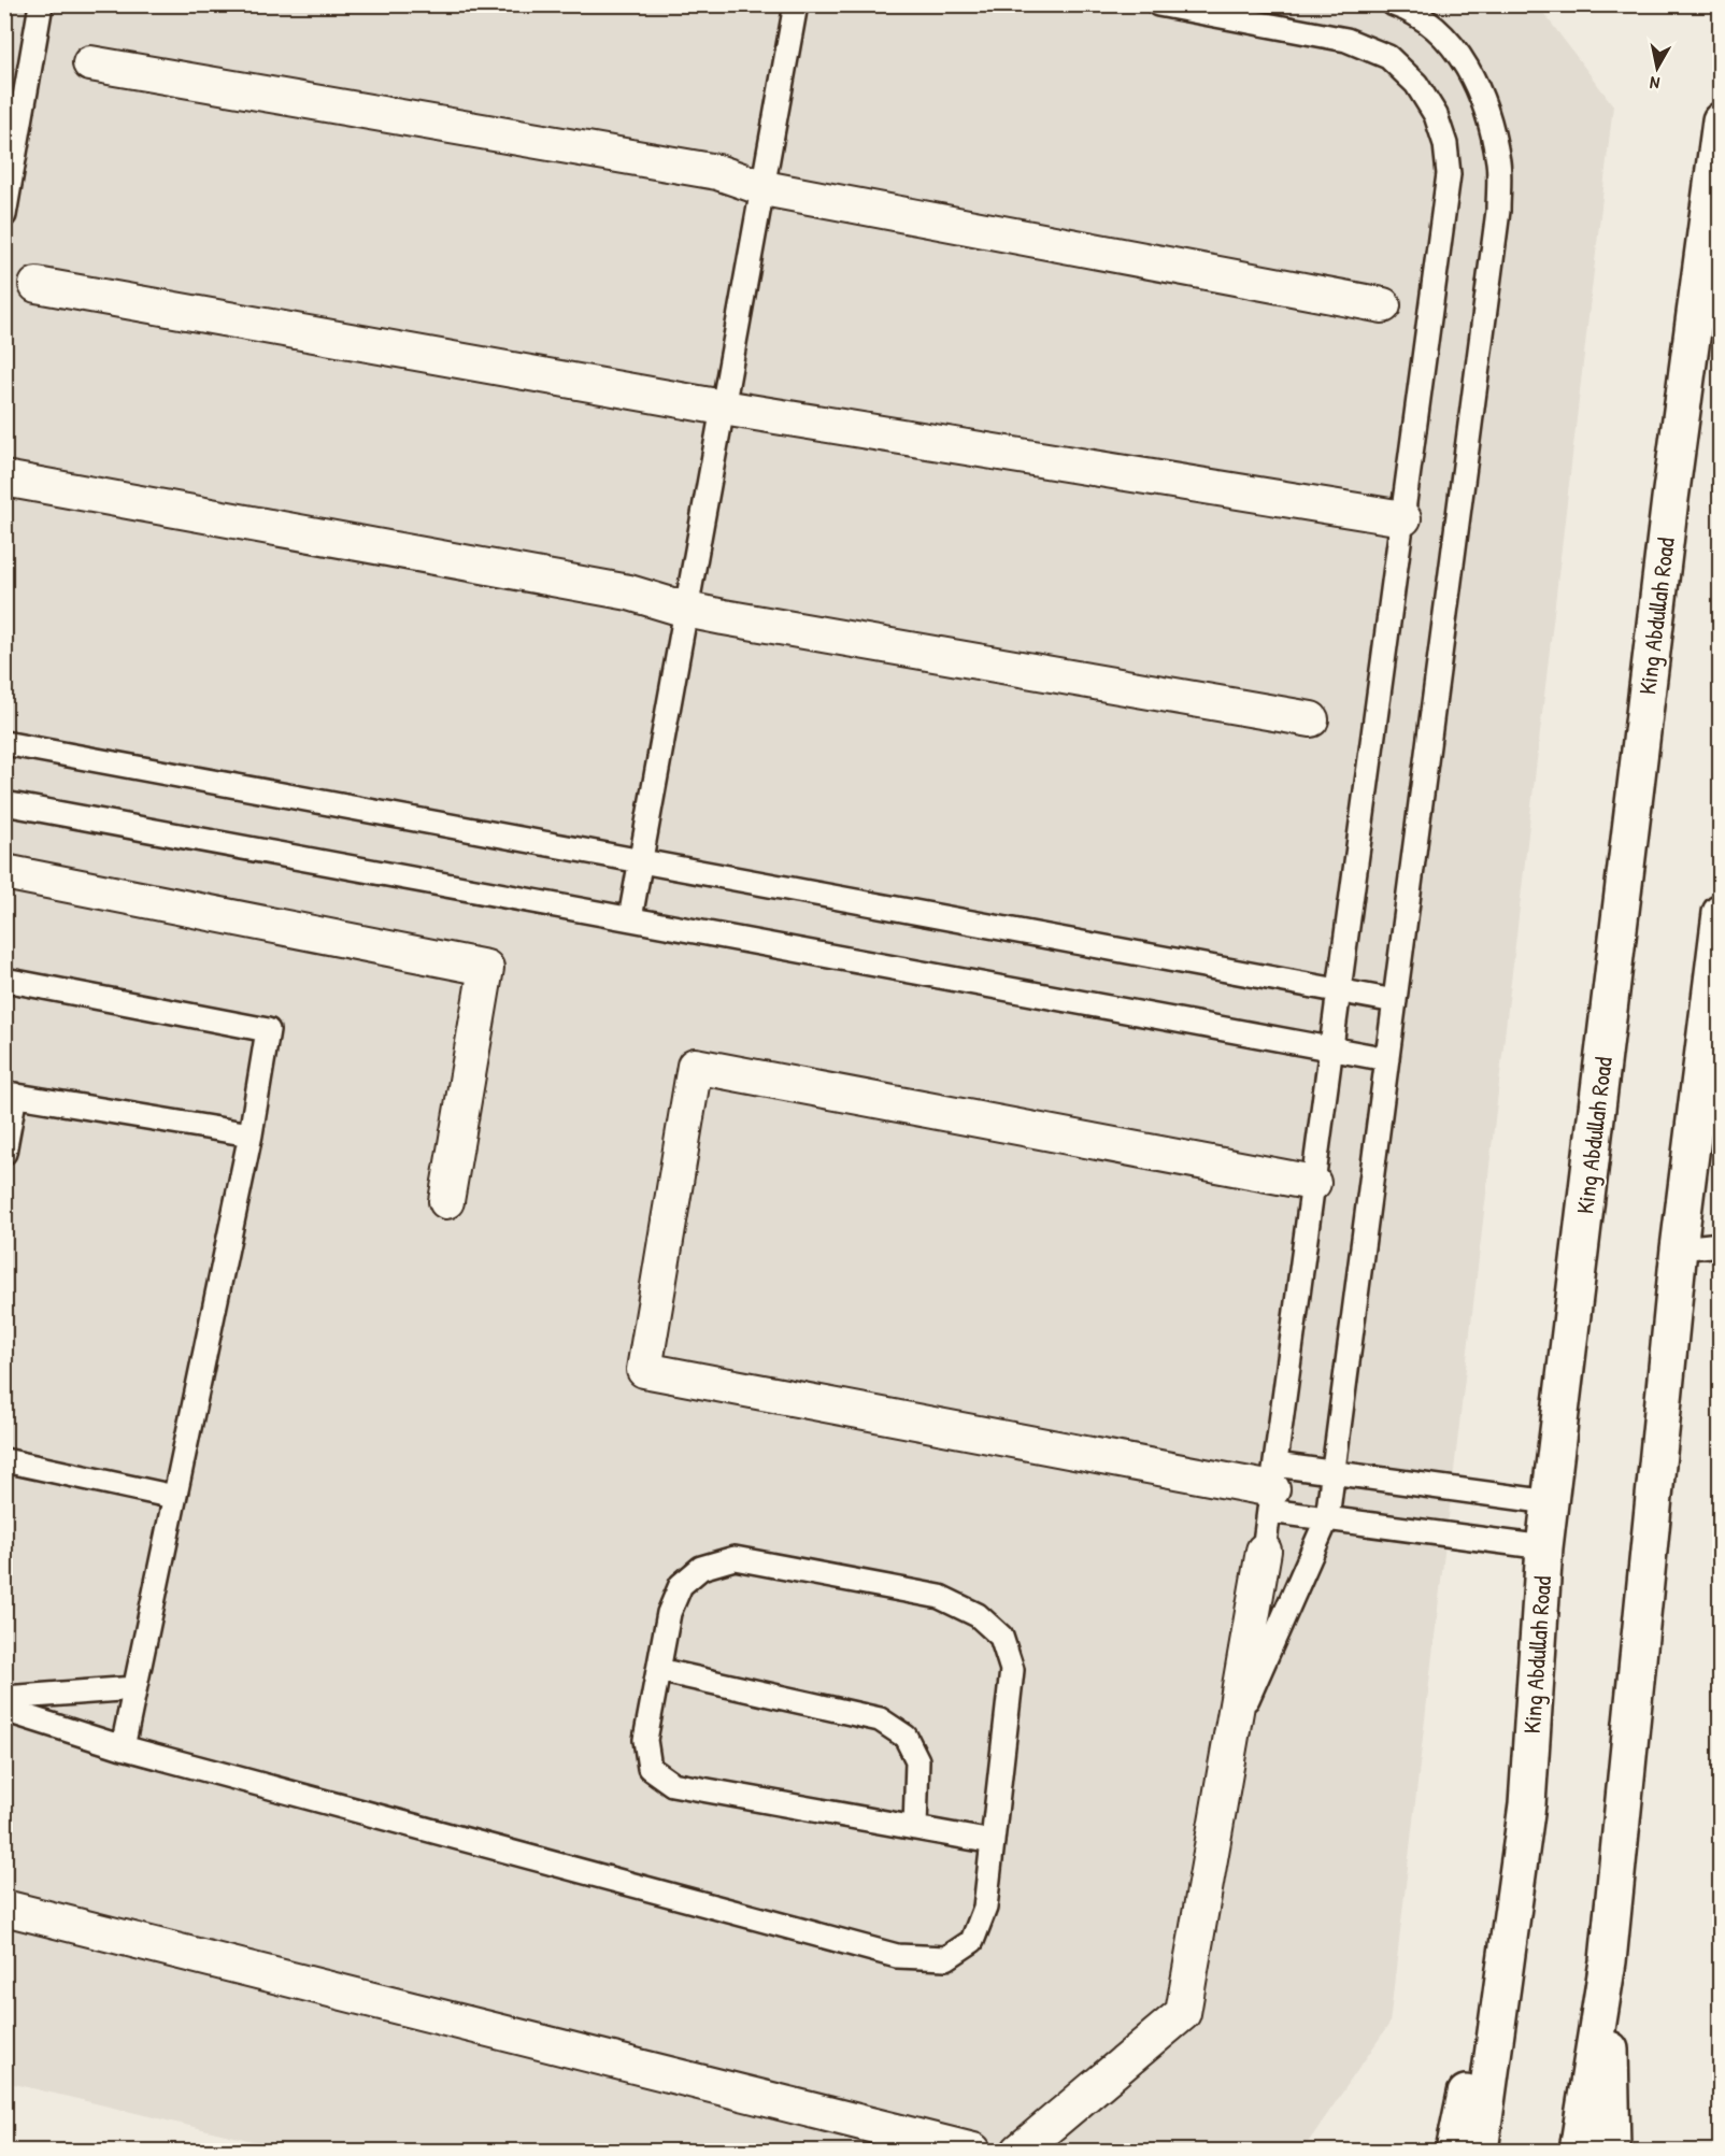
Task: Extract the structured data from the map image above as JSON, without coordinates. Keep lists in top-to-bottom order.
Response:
{
  "streets": {
    "main road": ["King Abdullah Road"]
  },
  "north": "bottom"
}
